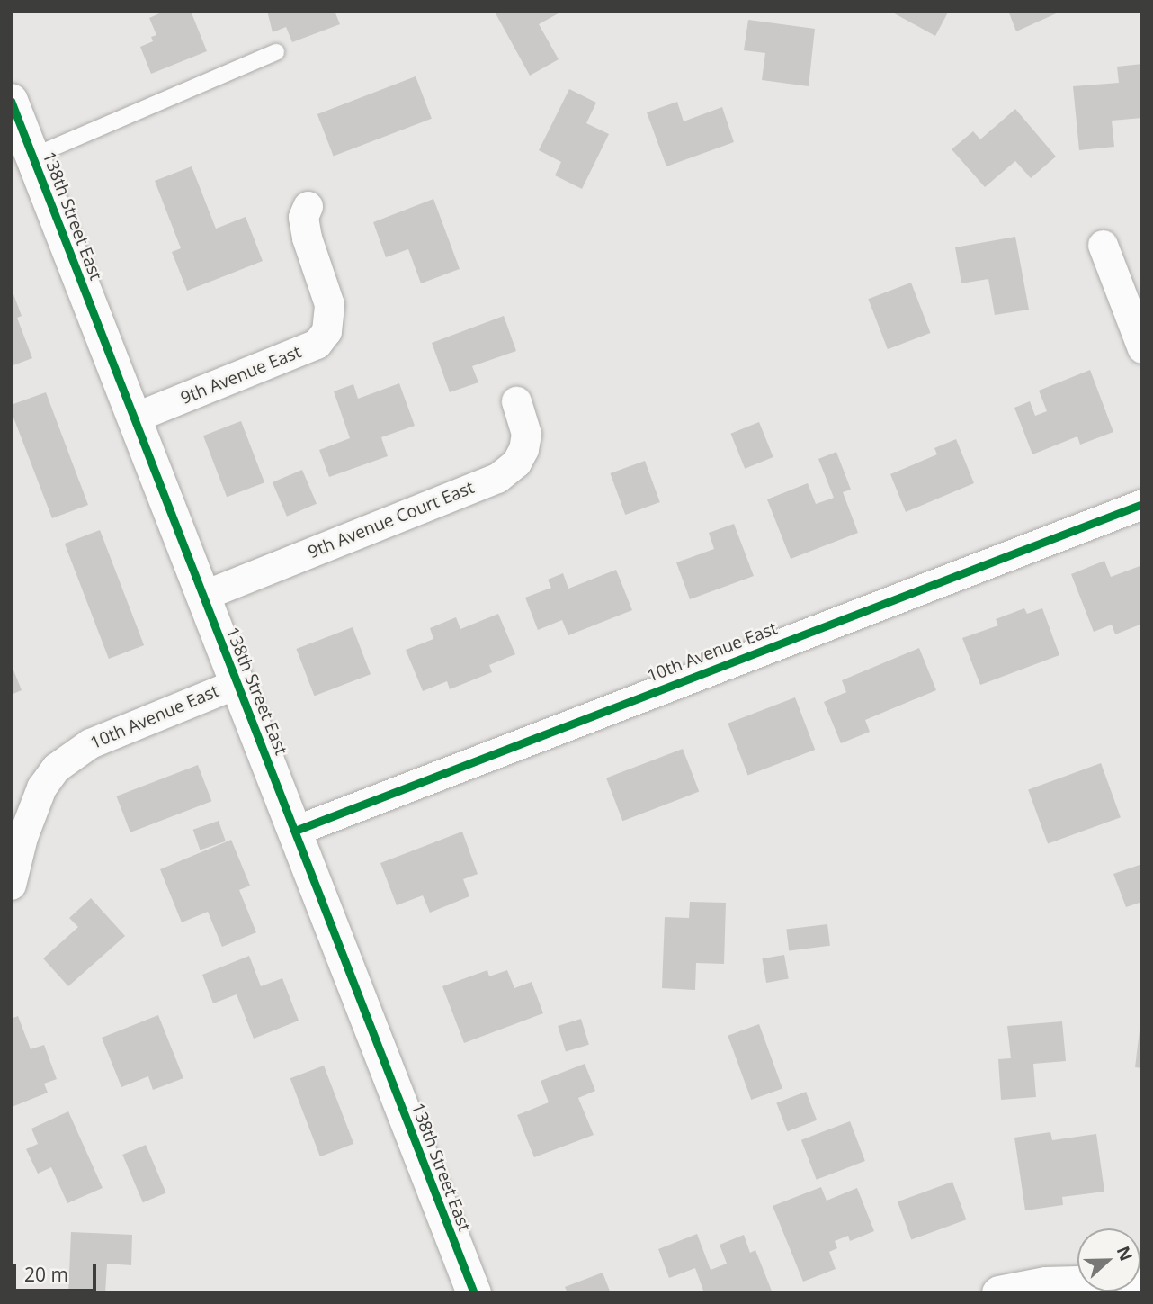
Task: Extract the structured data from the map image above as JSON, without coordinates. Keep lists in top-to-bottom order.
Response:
{
  "streets": {
    "street": [
      "138th Street East",
      "9th Avenue East",
      "9th Avenue Court East",
      "10th Avenue East"
    ]
  },
  "crossings": [
    ["138th Street East", "9th Avenue East"],
    ["138th Street East", "9th Avenue Court East"],
    ["138th Street East", "10th Avenue East"]
  ],
  "scale_bar": "20 m",
  "north": "right"
}
